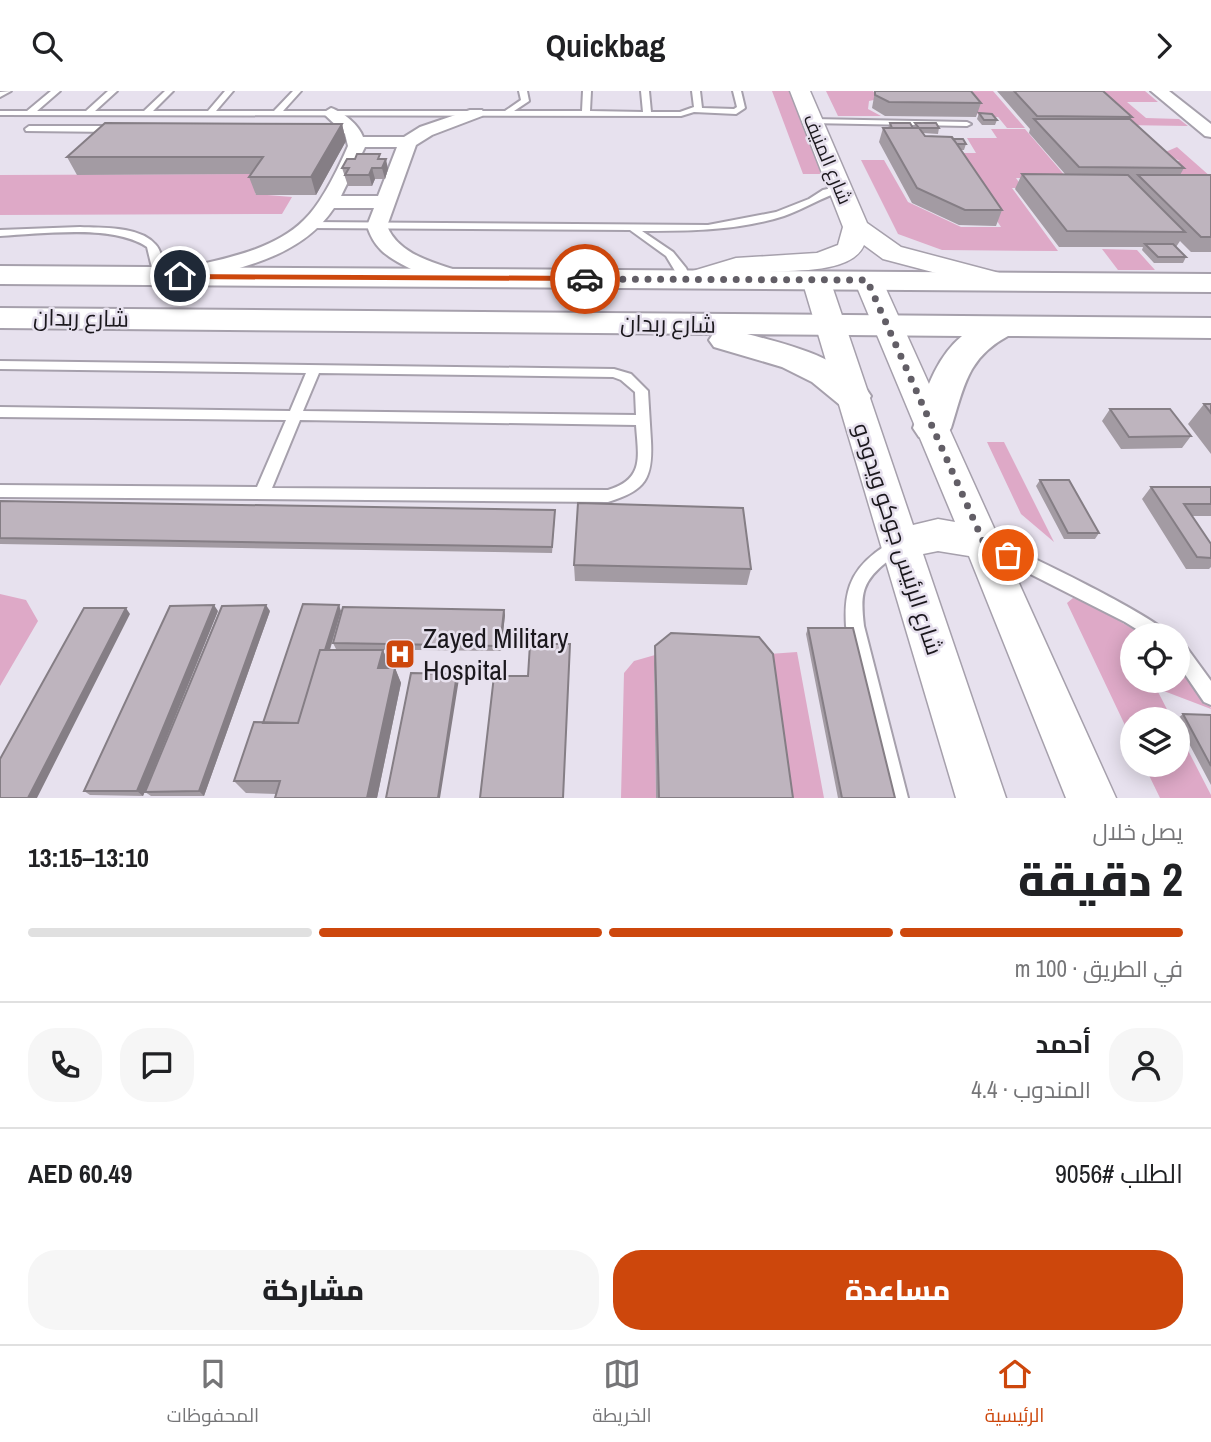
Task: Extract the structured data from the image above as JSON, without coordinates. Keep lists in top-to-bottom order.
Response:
{
  "streets": {
    "main road": ["شارع ربدان"],
    "street": ["شارع المنيف", "شارع الرئيس جوكو ويدودو"]
  },
  "crossings": [
    ["شارع المنيف", "شارع ربدان"],
    ["شارع ربدان", "شارع الرئيس جوكو ويدودو"]
  ],
  "places": {
    "hospital": ["Zayed Military Hospital"]
  },
  "page": {
    "header": "Quickbag",
    "heading": ["2 دقيقة", "يصل خلال", "13:10–13:15"],
    "panel": [
      "أحمد",
      "المندوب · 4.4",
      "الطلب #9056",
      "AED 60.49"
    ],
    "bar": "في الطريق · 100 m",
    "buttons": ["مساعدة", "مشاركة"],
    "tabs": ["الرئيسية", "الخريطة", "المحفوظات"]
  }
}
